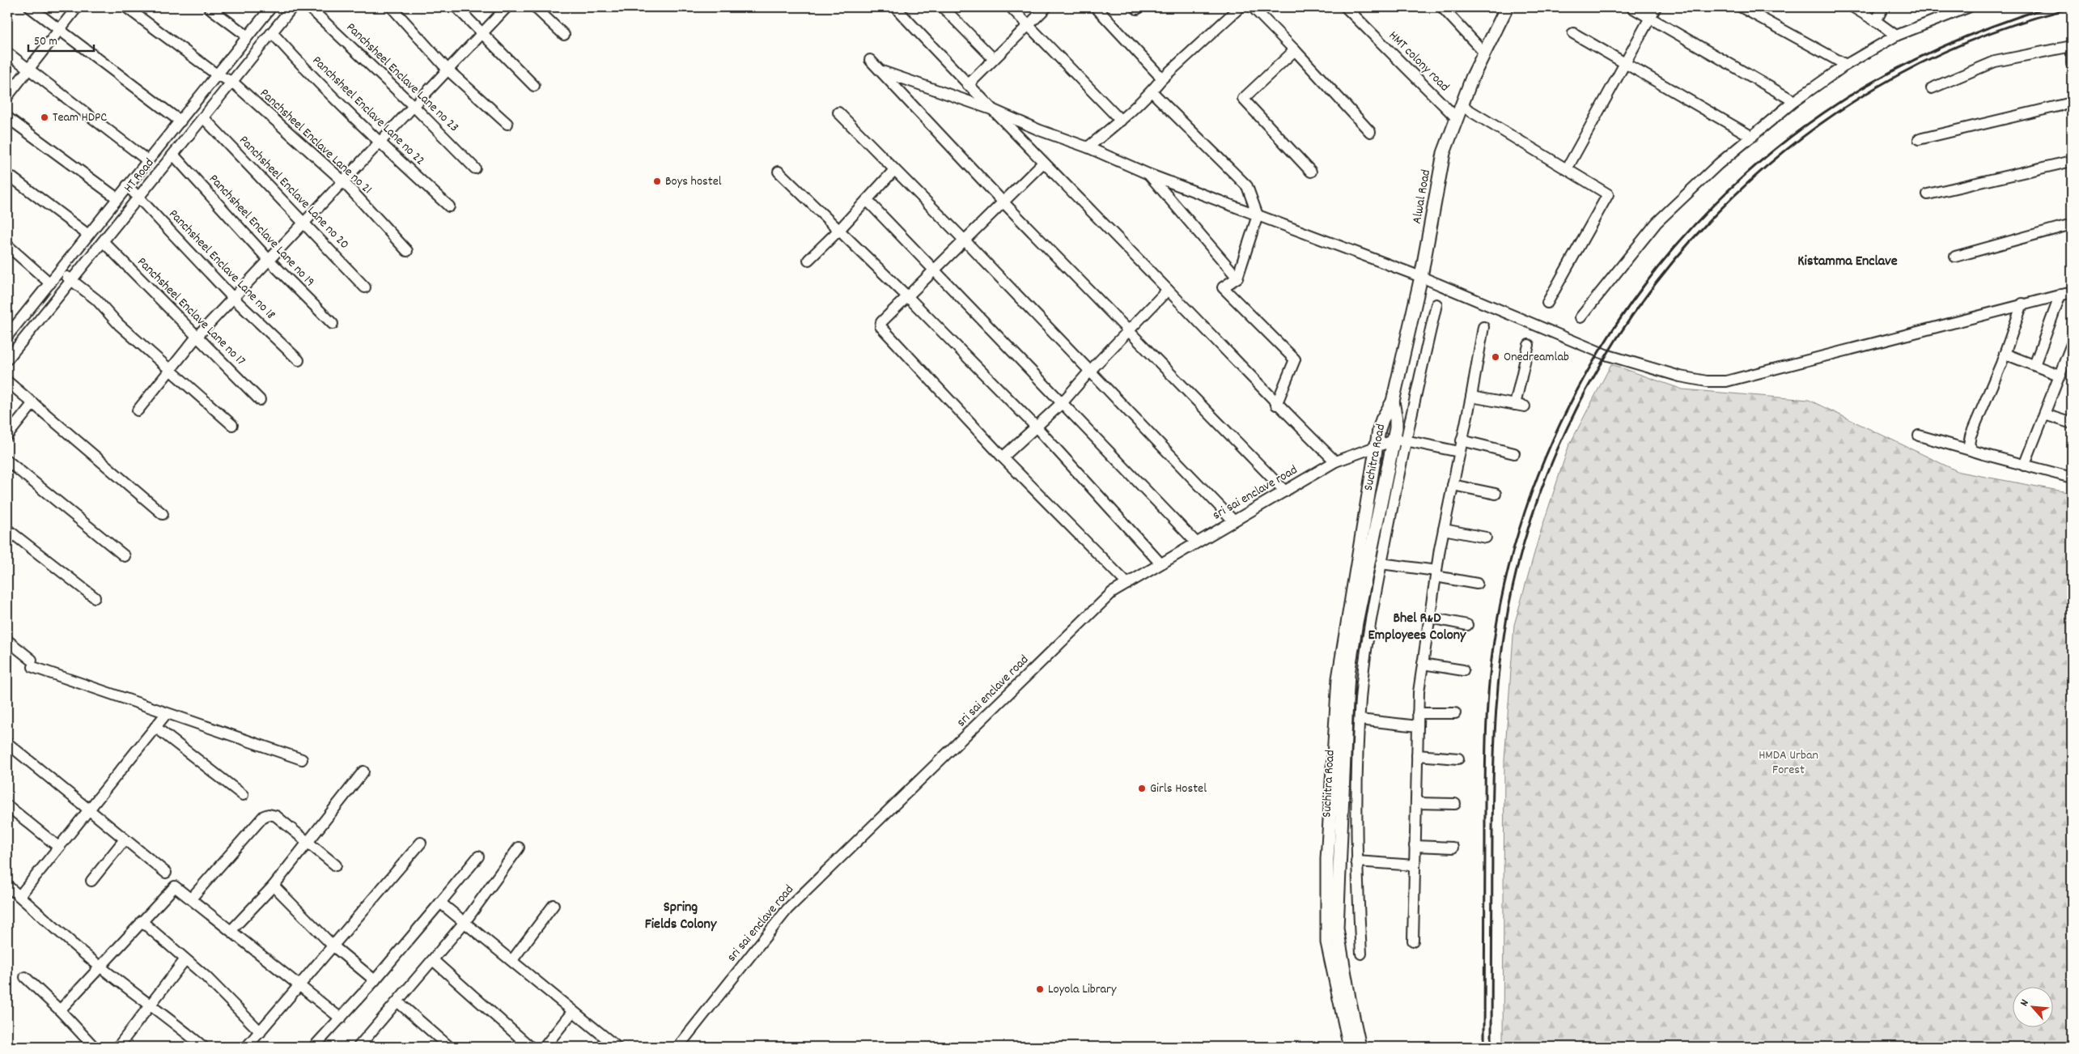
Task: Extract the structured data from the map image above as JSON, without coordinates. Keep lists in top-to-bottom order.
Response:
{
  "streets": {
    "main road": ["Alwal Road", "Suchitra Road"],
    "street": [
      "HMT colony road",
      "Panchsheel Enclave Lane no 23",
      "Panchsheel Enclave Lane no 22",
      "Panchsheel Enclave Lane no 21",
      "HT Road",
      "Panchsheel Enclave Lane no 20",
      "Panchsheel Enclave Lane no 19",
      "Panchsheel Enclave Lane no 18",
      "Panchsheel Enclave Lane no 17",
      "sri sai enclave road"
    ]
  },
  "crossings": [
    ["HMT colony road", "Alwal Road"],
    ["Panchsheel Enclave Lane no 22", "HT Road"],
    ["Panchsheel Enclave Lane no 21", "HT Road"],
    ["HT Road", "Panchsheel Enclave Lane no 20"],
    ["HT Road", "Panchsheel Enclave Lane no 19"],
    ["HT Road", "Panchsheel Enclave Lane no 18"],
    ["HT Road", "Panchsheel Enclave Lane no 17"],
    ["Alwal Road", "Suchitra Road"],
    ["Suchitra Road", "sri sai enclave road"]
  ],
  "districts": ["Kistamma Enclave", "Bhel R&D Employees Colony", "Spring Fields Colony"],
  "parks": ["HMDA Urban Forest"],
  "places": [
    "Team HDPC",
    "Boys hostel",
    "Onedreamlab",
    "Girls Hostel",
    "Loyola Library"
  ],
  "scale_bar": "50 m",
  "north": "top left"
}
